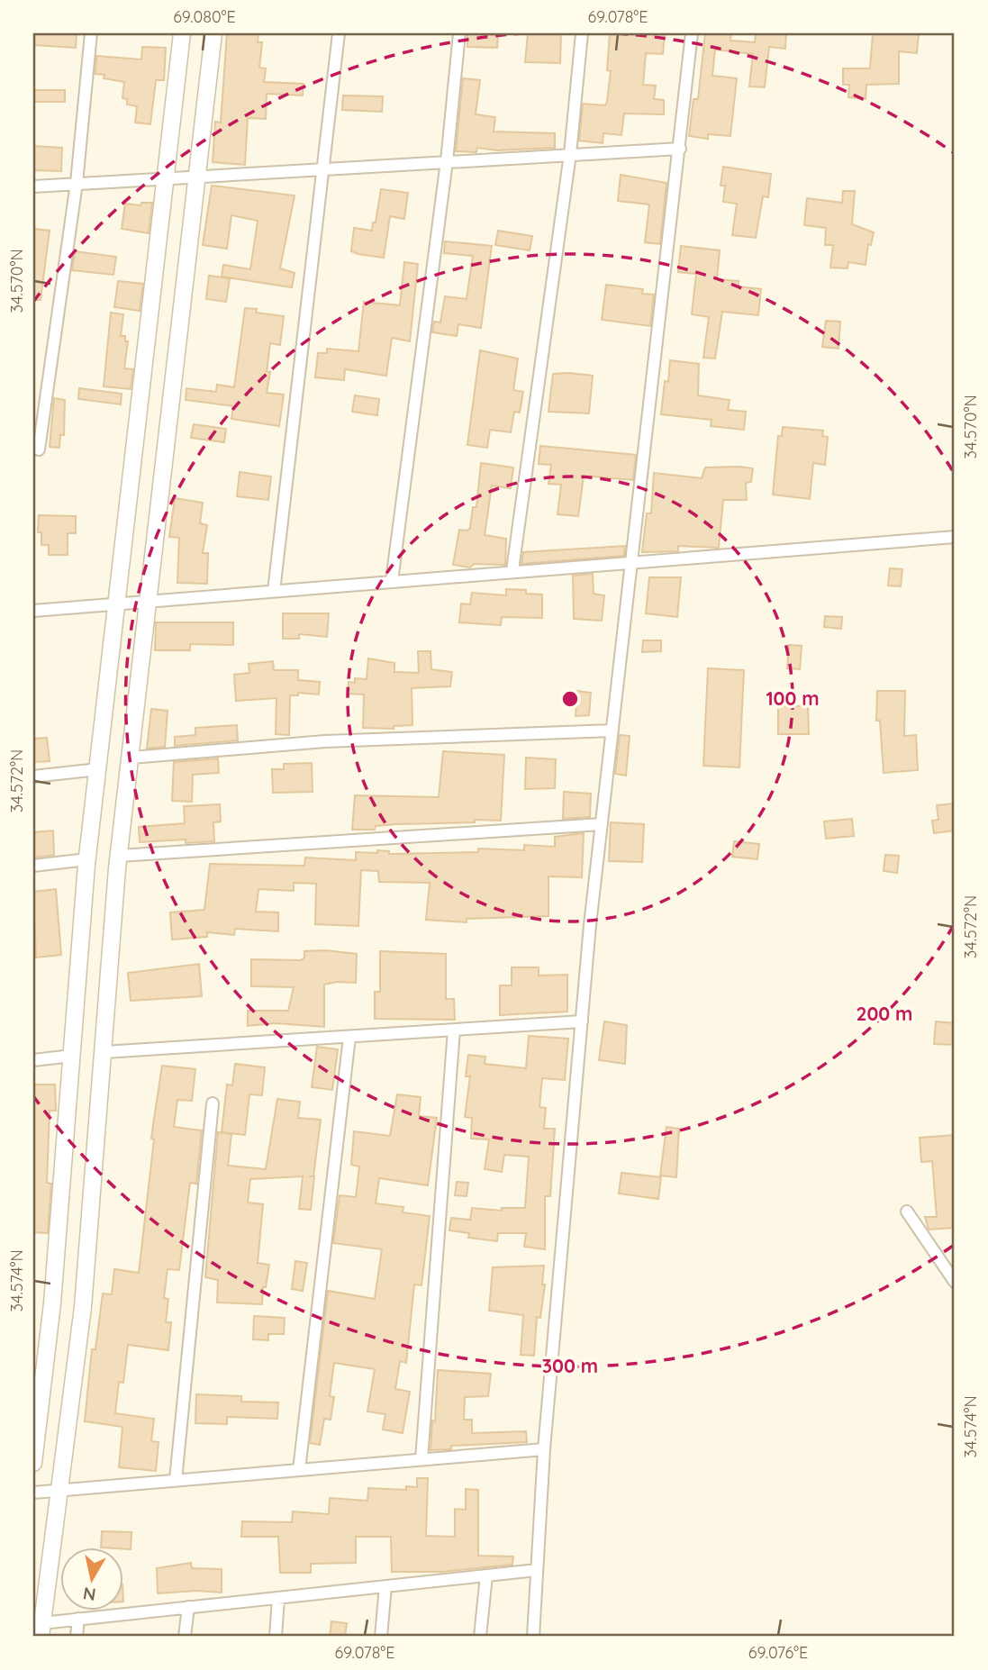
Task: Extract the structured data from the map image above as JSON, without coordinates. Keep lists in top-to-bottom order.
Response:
{
  "north": "bottom",
  "coordinates": [
    "69.080°E",
    "69.078°E",
    "34.570°N",
    "34.572°N",
    "34.574°N",
    "69.076°E"
  ],
  "rings": ["100 m", "200 m", "300 m"]
}
